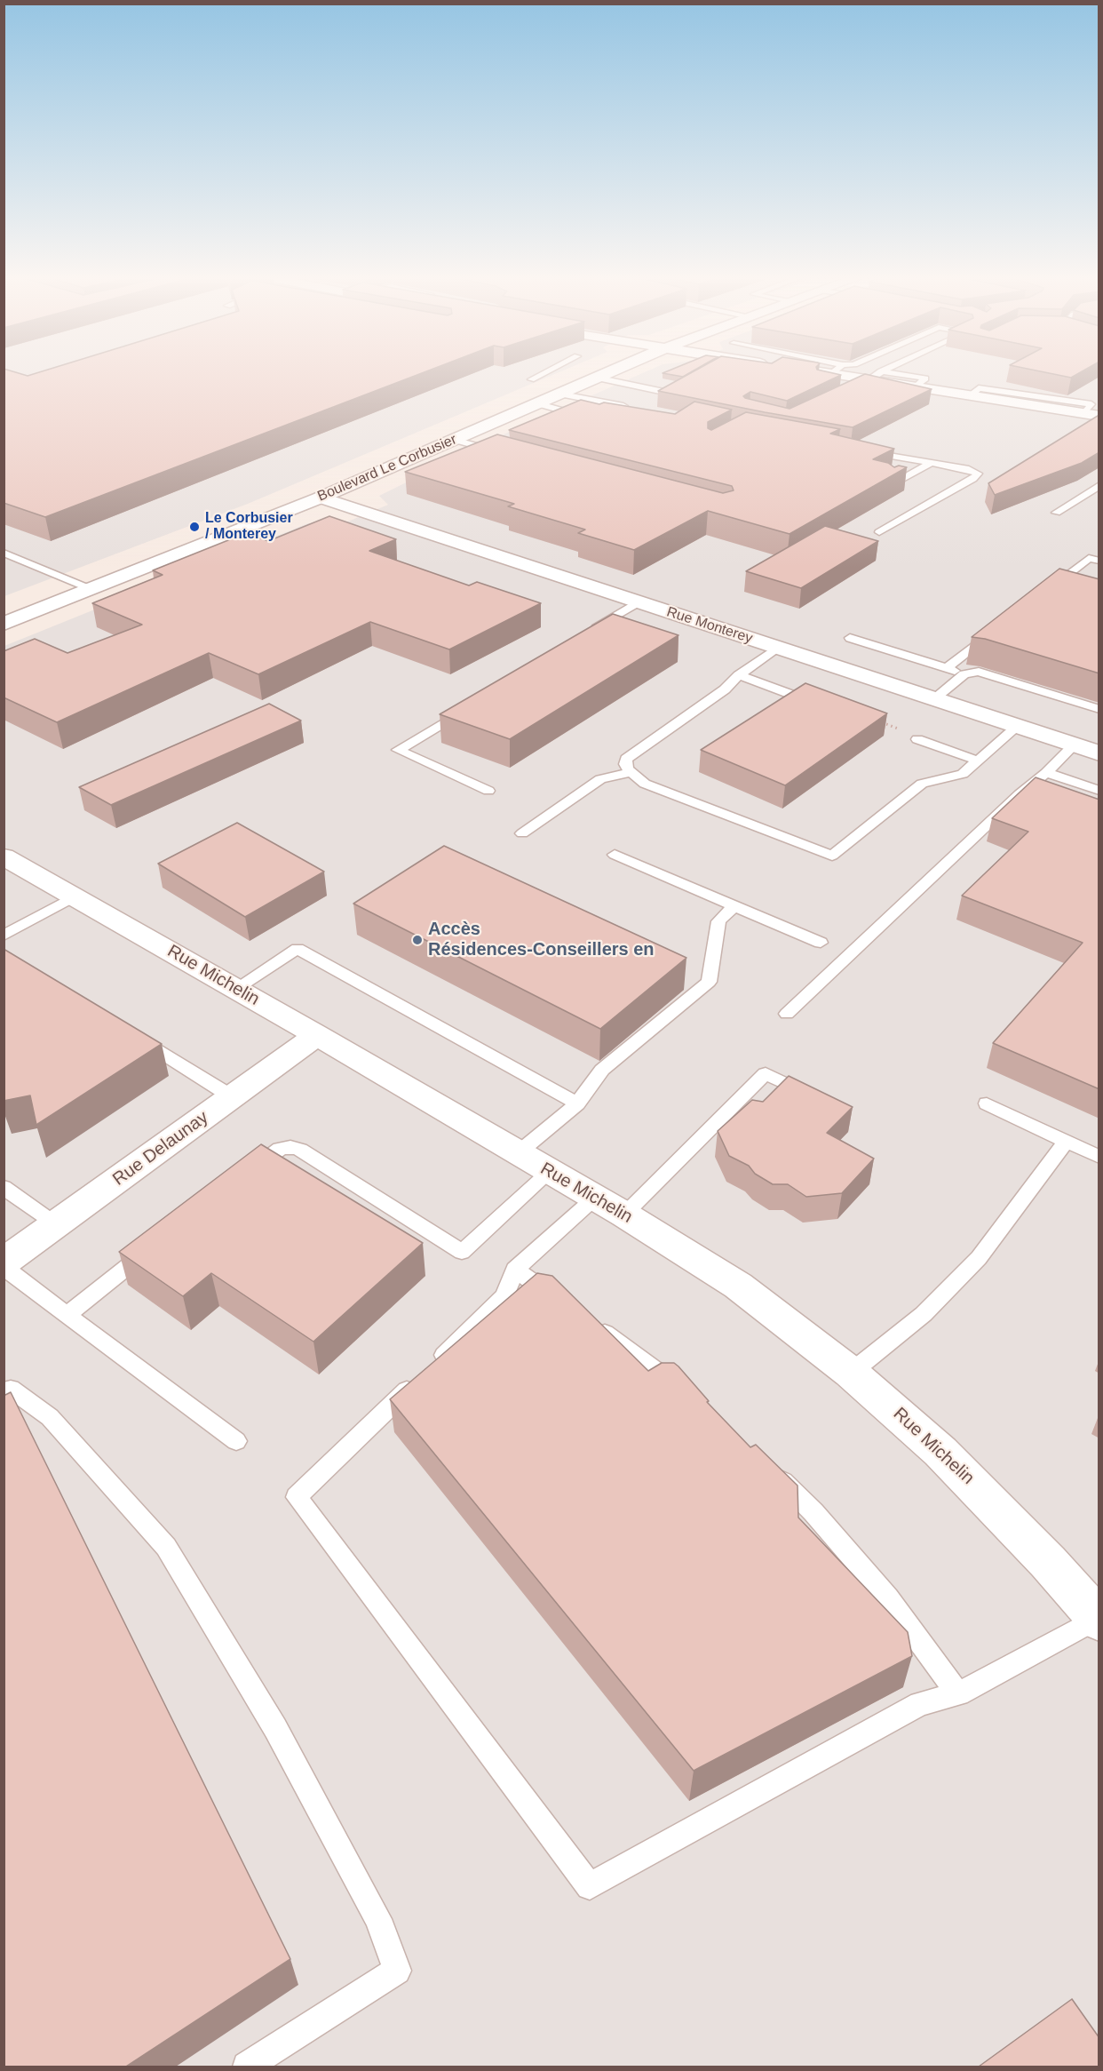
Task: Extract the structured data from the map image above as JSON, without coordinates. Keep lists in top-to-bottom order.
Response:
{
  "streets": {
    "street": [
      "Boulevard Le Corbusier",
      "Rue Monterey",
      "Rue Michelin",
      "Rue Delaunay"
    ]
  },
  "crossings": [
    ["Boulevard Le Corbusier", "Rue Monterey"],
    ["Rue Michelin", "Rue Delaunay"]
  ],
  "places": ["Le Corbusier / Monterey", "Accès Résidences-Conseillers en"]
}
